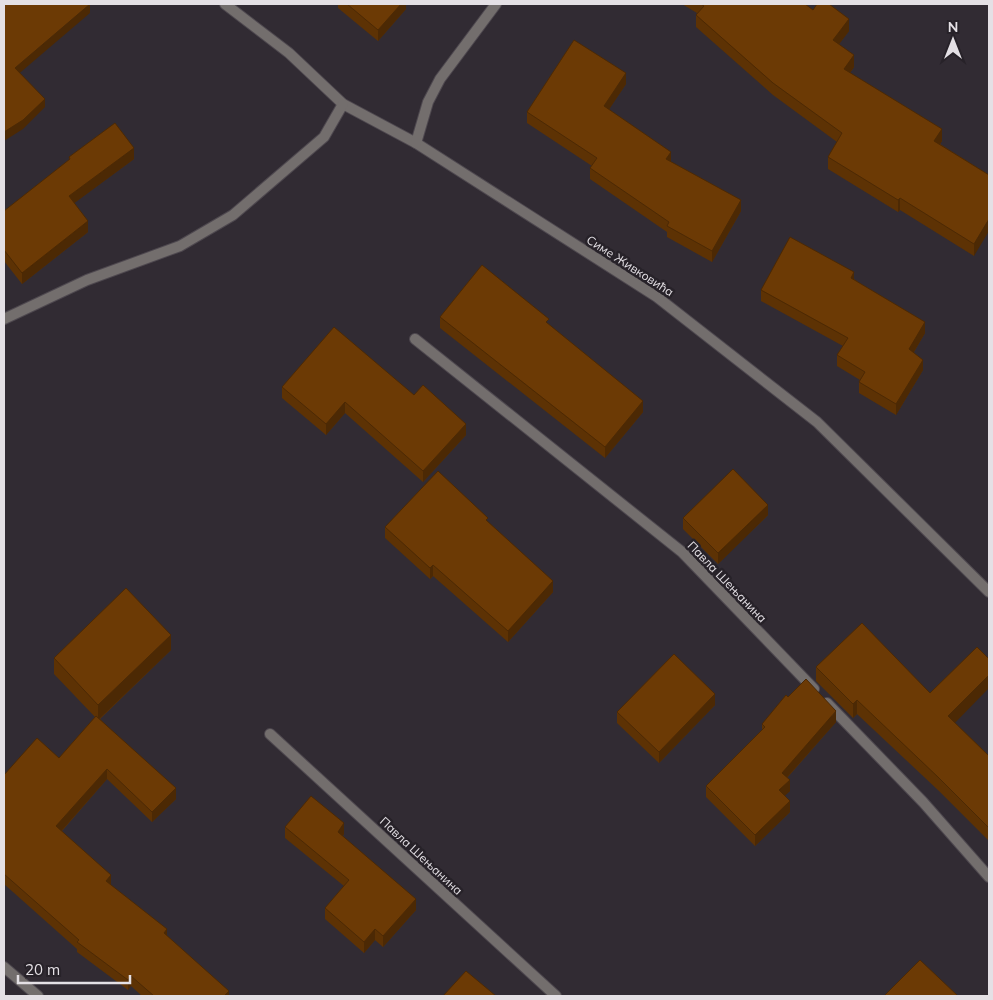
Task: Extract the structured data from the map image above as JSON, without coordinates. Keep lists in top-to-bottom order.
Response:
{
  "streets": {
    "street": ["Симе Живковића", "Павла Шењанина"]
  },
  "scale_bar": "20 m",
  "north": "top"
}
